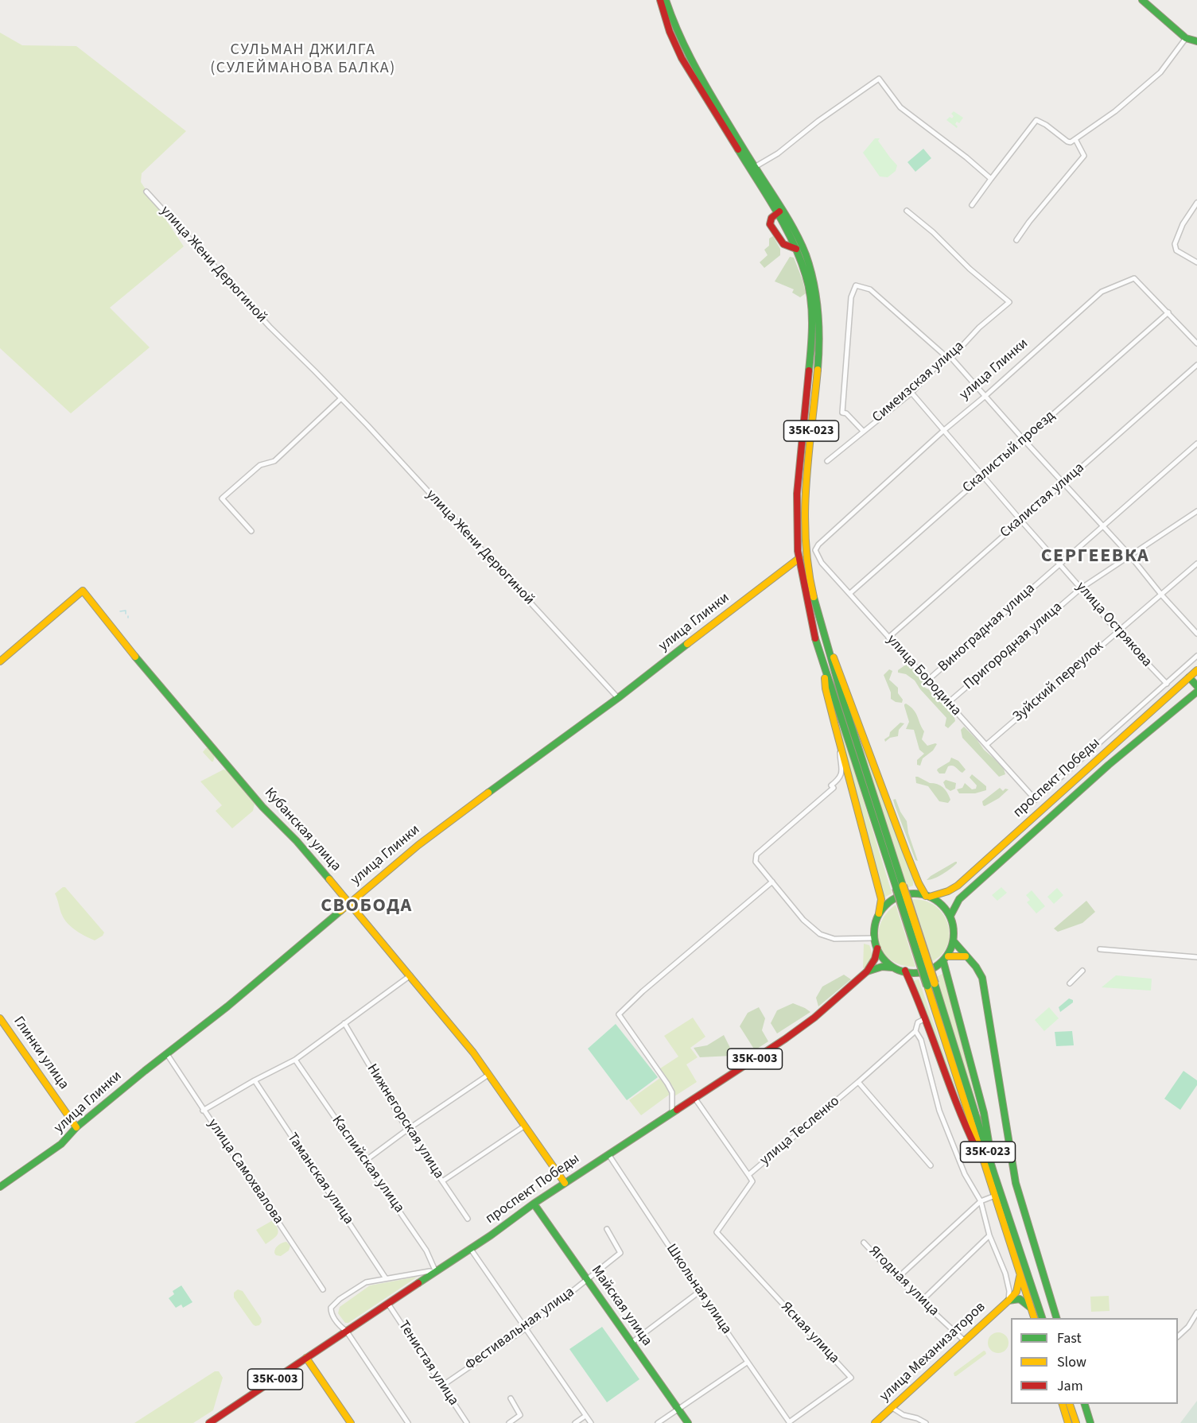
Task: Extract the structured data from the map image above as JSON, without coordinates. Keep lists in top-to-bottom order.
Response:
{
  "streets": {
    "main road": [
      "улица Глинки",
      "35К-023",
      "проспект Победы",
      "Кубанская улица",
      "Глинки улица",
      "35К-003",
      "Майская улица",
      "улица Механизаторов"
    ],
    "street": [
      "улица Жени Дерюгиной",
      "Симеизская улица",
      "Скалистый проезд",
      "Скалистая улица",
      "улица Острякова",
      "Виноградная улица",
      "Пригородная улица",
      "улица Бородина",
      "Зуйский переулок",
      "Нижнегорская улица",
      "улица Тесленко",
      "Каспийская улица",
      "улица Самохвалова",
      "Таманская улица",
      "Ягодная улица",
      "Школьная улица",
      "Фестивальная улица",
      "Ясная улица",
      "Тенистая улица"
    ]
  },
  "crossings": [
    ["улица Жени Дерюгиной", "улица Глинки"],
    ["улица Глинки", "35К-023"],
    ["улица Глинки", "Скалистый проезд"],
    ["улица Глинки", "улица Острякова"],
    ["улица Глинки", "улица Бородина"],
    ["улица Глинки", "Кубанская улица"],
    ["улица Глинки", "Глинки улица"],
    ["улица Глинки", "улица Самохвалова"],
    ["Симеизская улица", "улица Острякова"],
    ["35К-023", "улица Механизаторов"],
    ["Скалистый проезд", "улица Острякова"],
    ["Скалистый проезд", "улица Бородина"],
    ["Скалистая улица", "улица Острякова"],
    ["Скалистая улица", "улица Бородина"],
    ["улица Острякова", "Виноградная улица"],
    ["улица Острякова", "Пригородная улица"],
    ["улица Острякова", "Зуйский переулок"],
    ["Виноградная улица", "улица Бородина"],
    ["Пригородная улица", "улица Бородина"],
    ["улица Бородина", "Зуйский переулок"],
    ["проспект Победы", "Кубанская улица"],
    ["проспект Победы", "Каспийская улица"],
    ["проспект Победы", "Школьная улица"],
    ["проспект Победы", "Майская улица"],
    ["проспект Победы", "Тенистая улица"],
    ["улица Тесленко", "Ясная улица"],
    ["Ягодная улица", "улица Механизаторов"],
    ["Школьная улица", "Ясная улица"],
    ["Майская улица", "Фестивальная улица"],
    ["Фестивальная улица", "Тенистая улица"]
  ],
  "districts": ["СУЛЬМАН ДЖИЛГА (СУЛЕЙМАНОВА БАЛКА)", "СЕРГЕЕВКА", "СВОБОДА"],
  "legend": ["Fast", "Slow", "Jam"]
}
